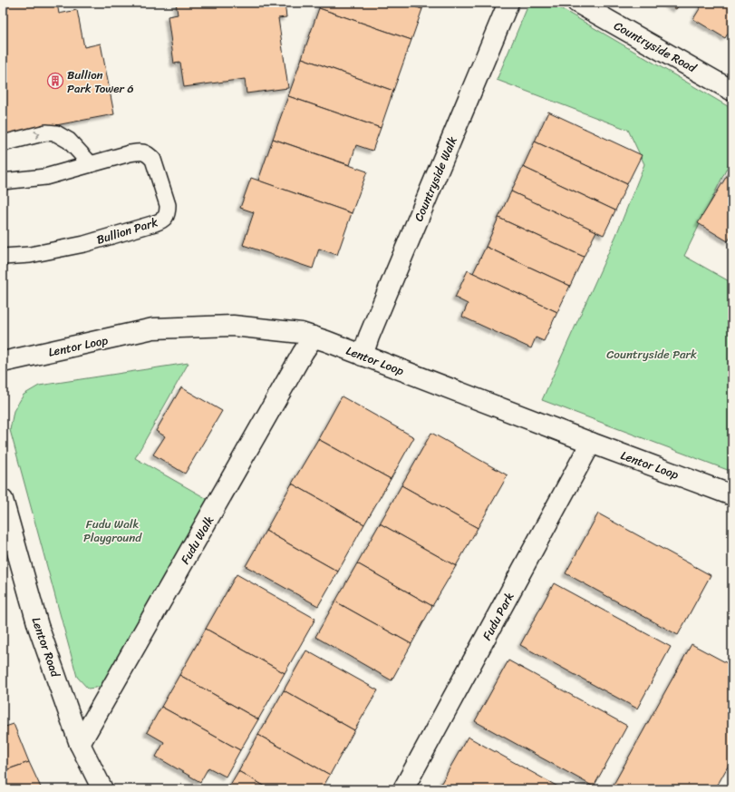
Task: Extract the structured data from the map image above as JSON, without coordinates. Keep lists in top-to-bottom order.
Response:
{
  "streets": {
    "street": [
      "Countryside Road",
      "Countryside Walk",
      "Lentor Loop",
      "Fudu Walk",
      "Fudu Park",
      "Lentor Road"
    ],
    "lane": ["Bullion Park"]
  },
  "crossings": [
    ["Countryside Walk", "Lentor Loop"],
    ["Lentor Loop", "Fudu Walk"],
    ["Lentor Loop", "Fudu Park"],
    ["Fudu Walk", "Lentor Road"]
  ],
  "parks": ["Countryside Park", "Fudu Walk Playground"],
  "places": {
    "building": ["Bullion Park Tower 6"]
  }
}
